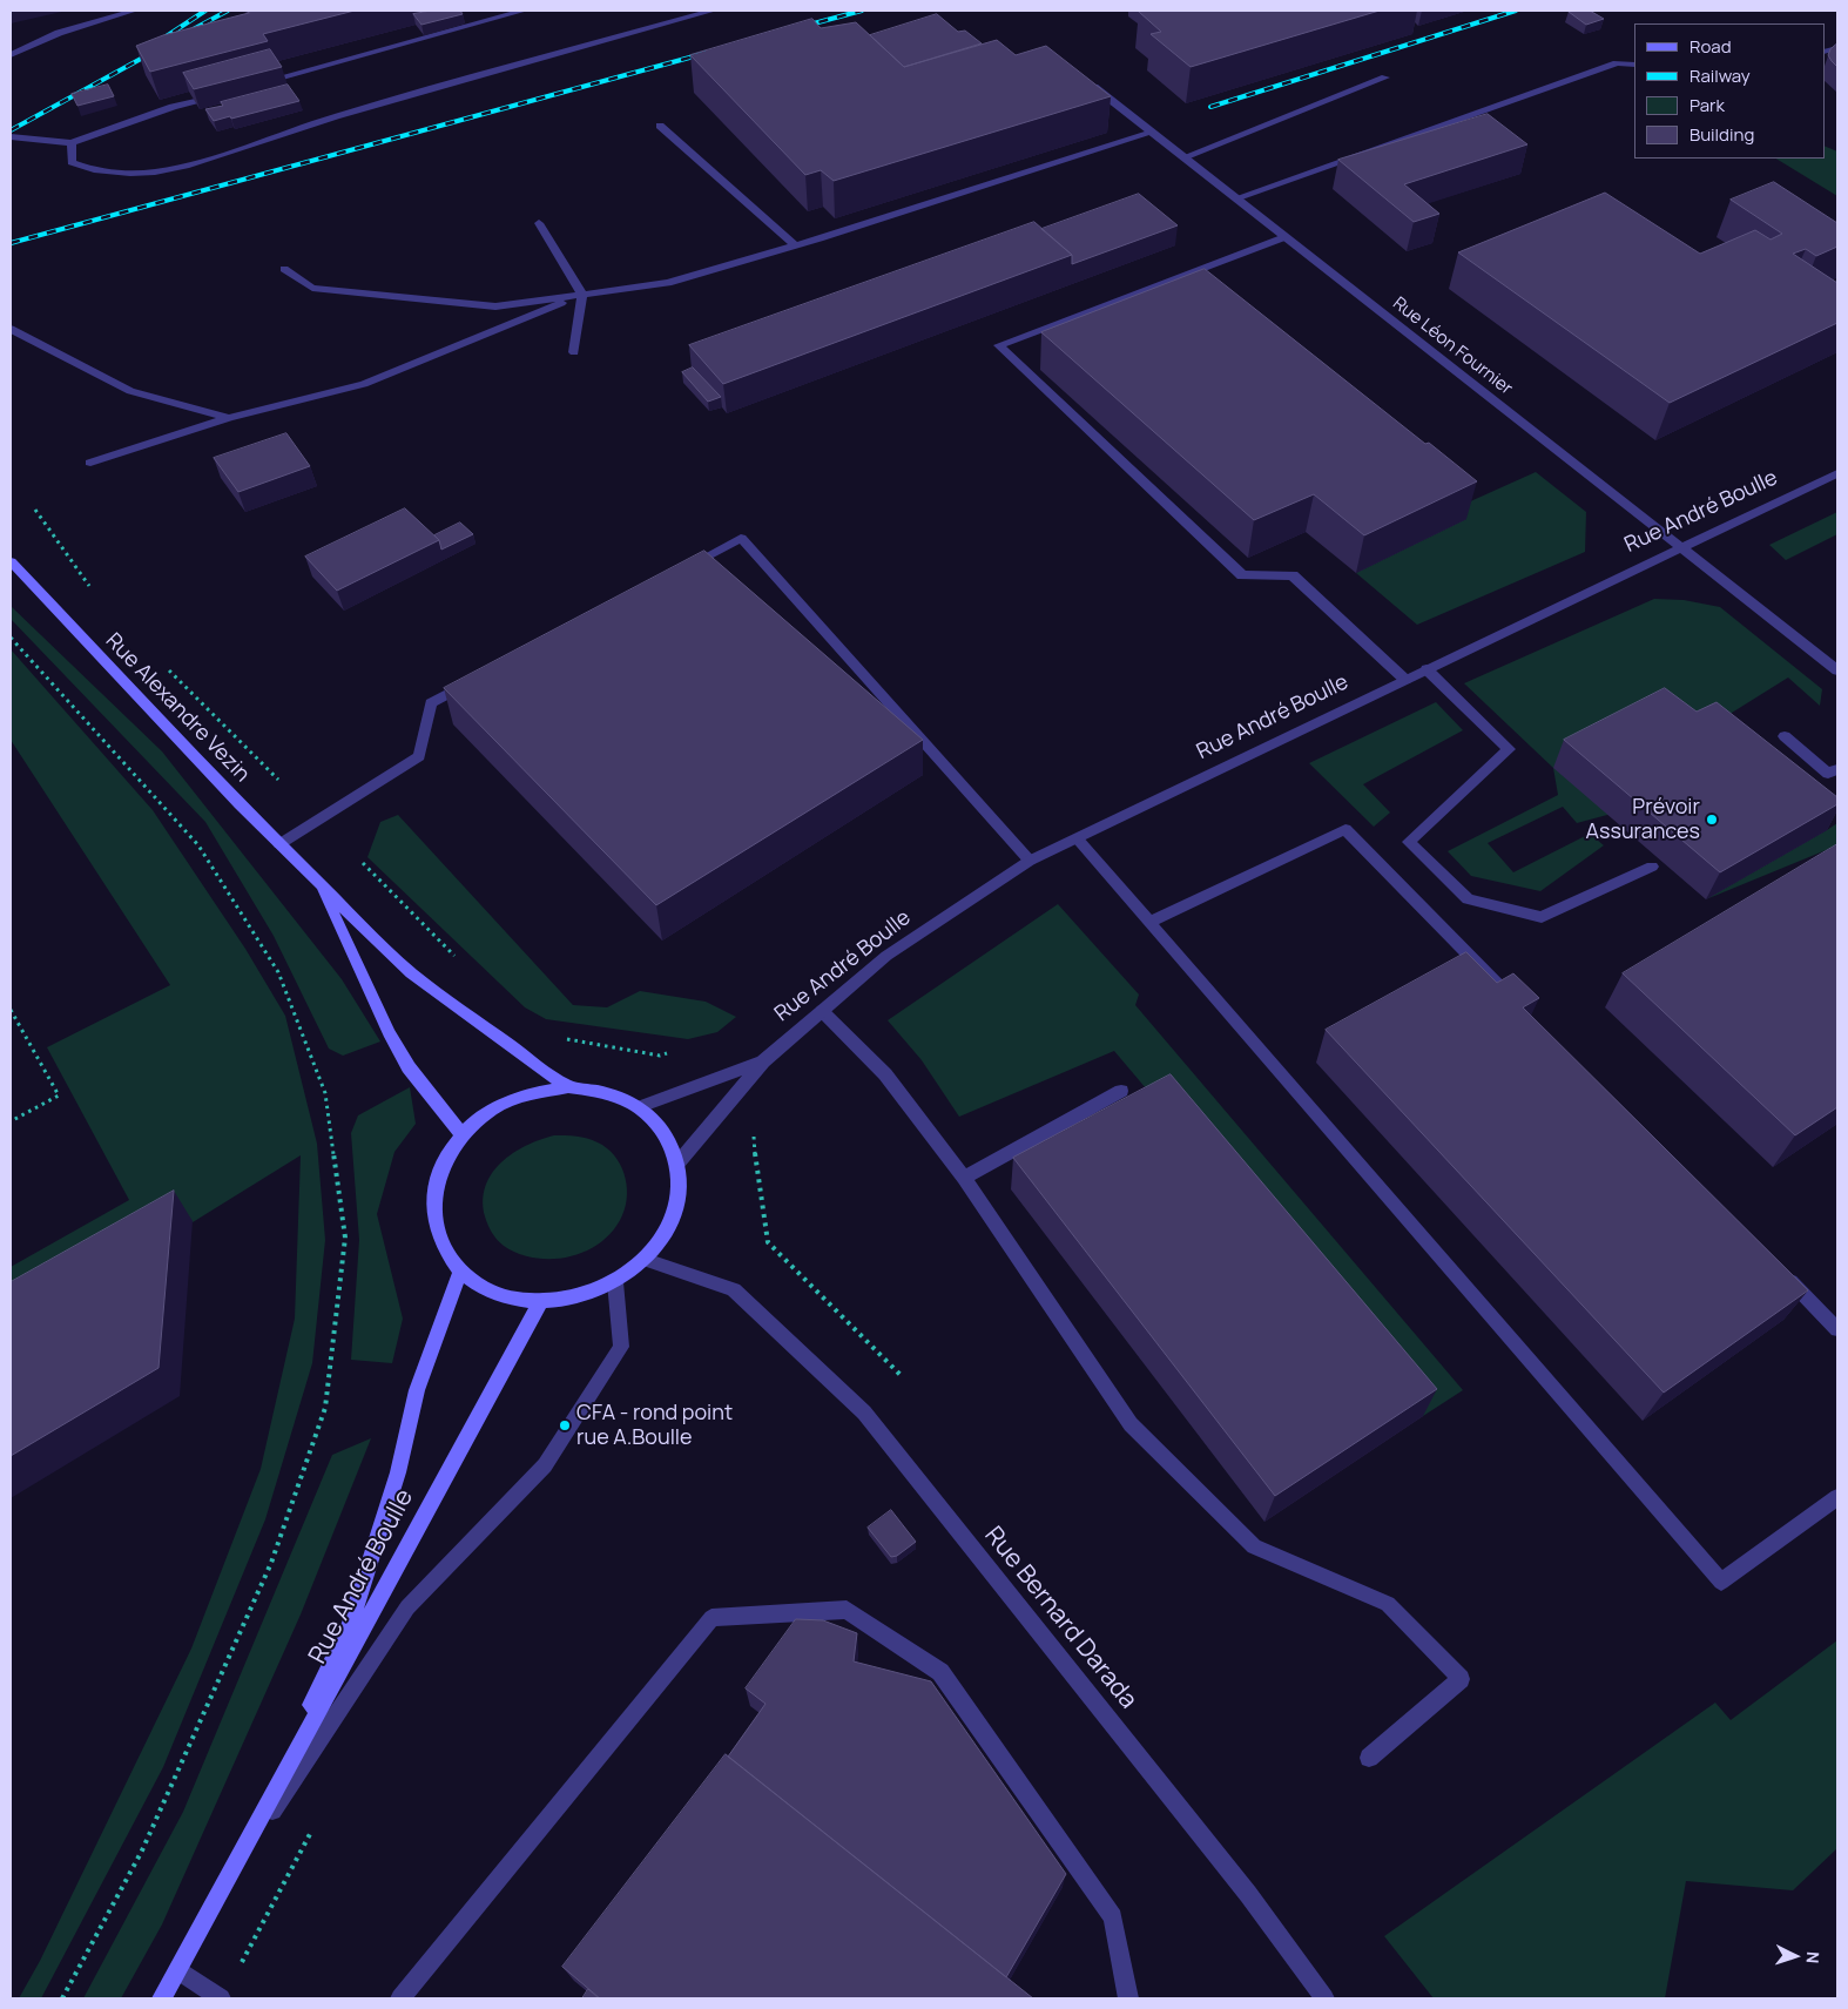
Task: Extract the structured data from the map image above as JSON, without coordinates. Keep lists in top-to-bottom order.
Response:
{
  "streets": {
    "street": [
      "Rue Léon Fournier",
      "Rue André Boulle",
      "Rue Alexandre Vezin",
      "Rue Bernard Darada"
    ]
  },
  "crossings": [
    ["Rue Léon Fournier", "Rue André Boulle"]
  ],
  "places": ["Prévoir Assurances", "CFA - rond point rue A.Boulle"],
  "legend": [
    "Road",
    "Railway",
    "Park",
    "Building"
  ],
  "north": "right"
}
